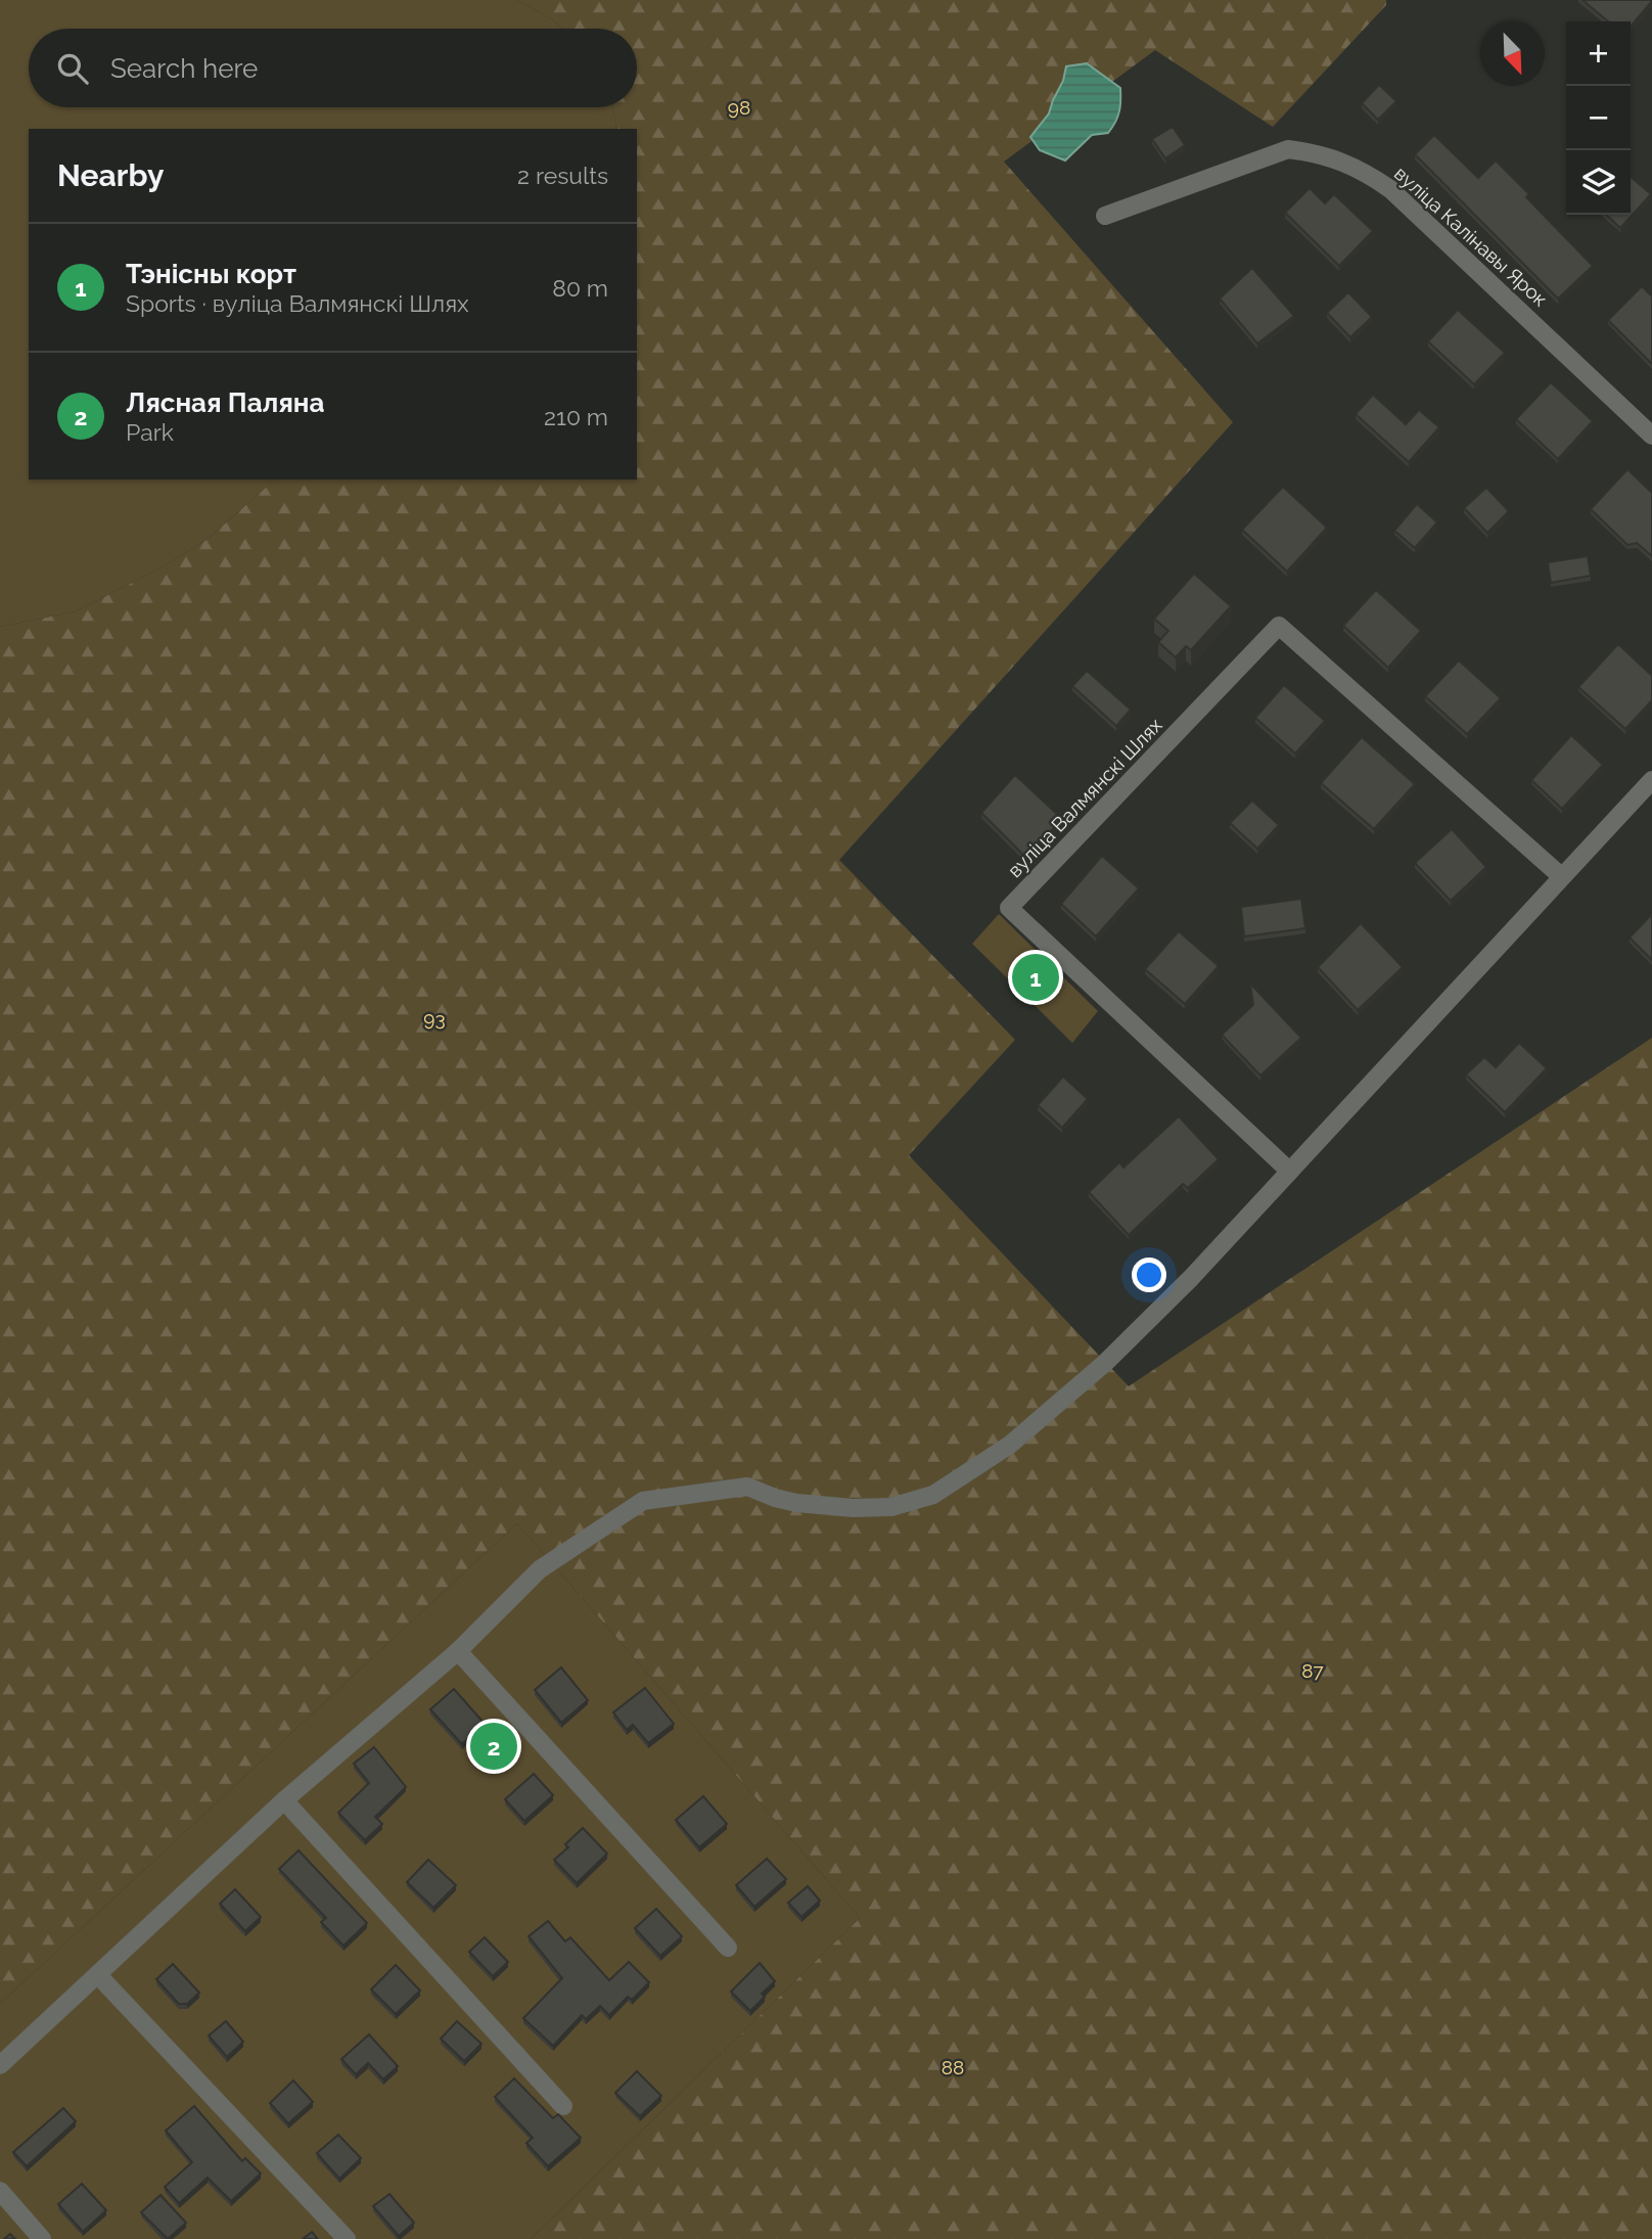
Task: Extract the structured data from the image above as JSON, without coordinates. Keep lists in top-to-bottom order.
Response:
{
  "streets": {
    "street": ["вуліца Калінавы Ярок", "вуліца Валмянскі Шлях"]
  },
  "parks": [
    "98",
    "93",
    "87",
    "88"
  ],
  "north": "bottom right",
  "page": {
    "map_buttons": ["+", "−"],
    "search": "Search here",
    "heading": ["Nearby", "2 results"],
    "list": [
      {
        "mark": "1",
        "name": "Тэнісны корт",
        "note": "Sports · вуліца Валмянскі Шлях",
        "value": "80 m"
      },
      {
        "mark": "2",
        "name": "Лясная Паляна",
        "note": "Park",
        "value": "210 m"
      }
    ],
    "pins": ["1", "2"]
  }
}
